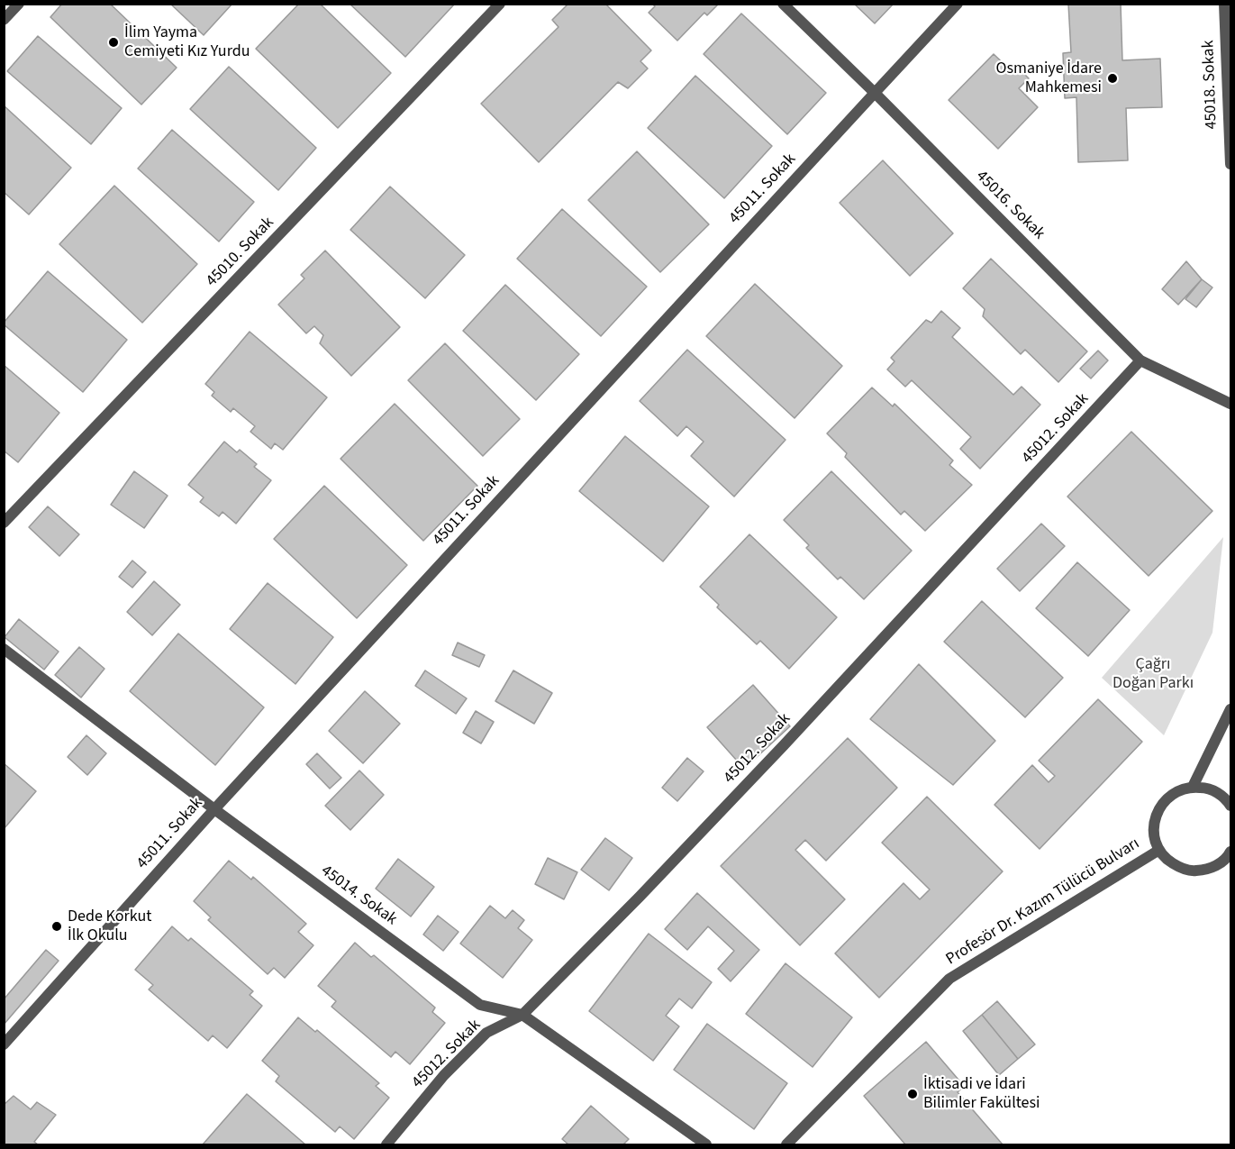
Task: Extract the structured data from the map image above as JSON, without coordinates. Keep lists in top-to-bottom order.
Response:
{
  "streets": {
    "street": [
      "45018. Sokak",
      "45011. Sokak",
      "45016. Sokak",
      "45010. Sokak",
      "45012. Sokak",
      "45014. Sokak",
      "Profesör Dr. Kazım Tülücü Bulvarı"
    ]
  },
  "crossings": [
    ["45011. Sokak", "45016. Sokak"],
    ["45011. Sokak", "45014. Sokak"],
    ["45016. Sokak", "45012. Sokak"],
    ["45012. Sokak", "45014. Sokak"]
  ],
  "parks": ["Çağrı Doğan Parkı"],
  "places": [
    "İlim Yayma Cemiyeti Kız Yurdu",
    "Osmaniye İdare Mahkemesi",
    "Dede Korkut İlk Okulu",
    "İktisadi ve İdari Bilimler Fakültesi"
  ]
}
